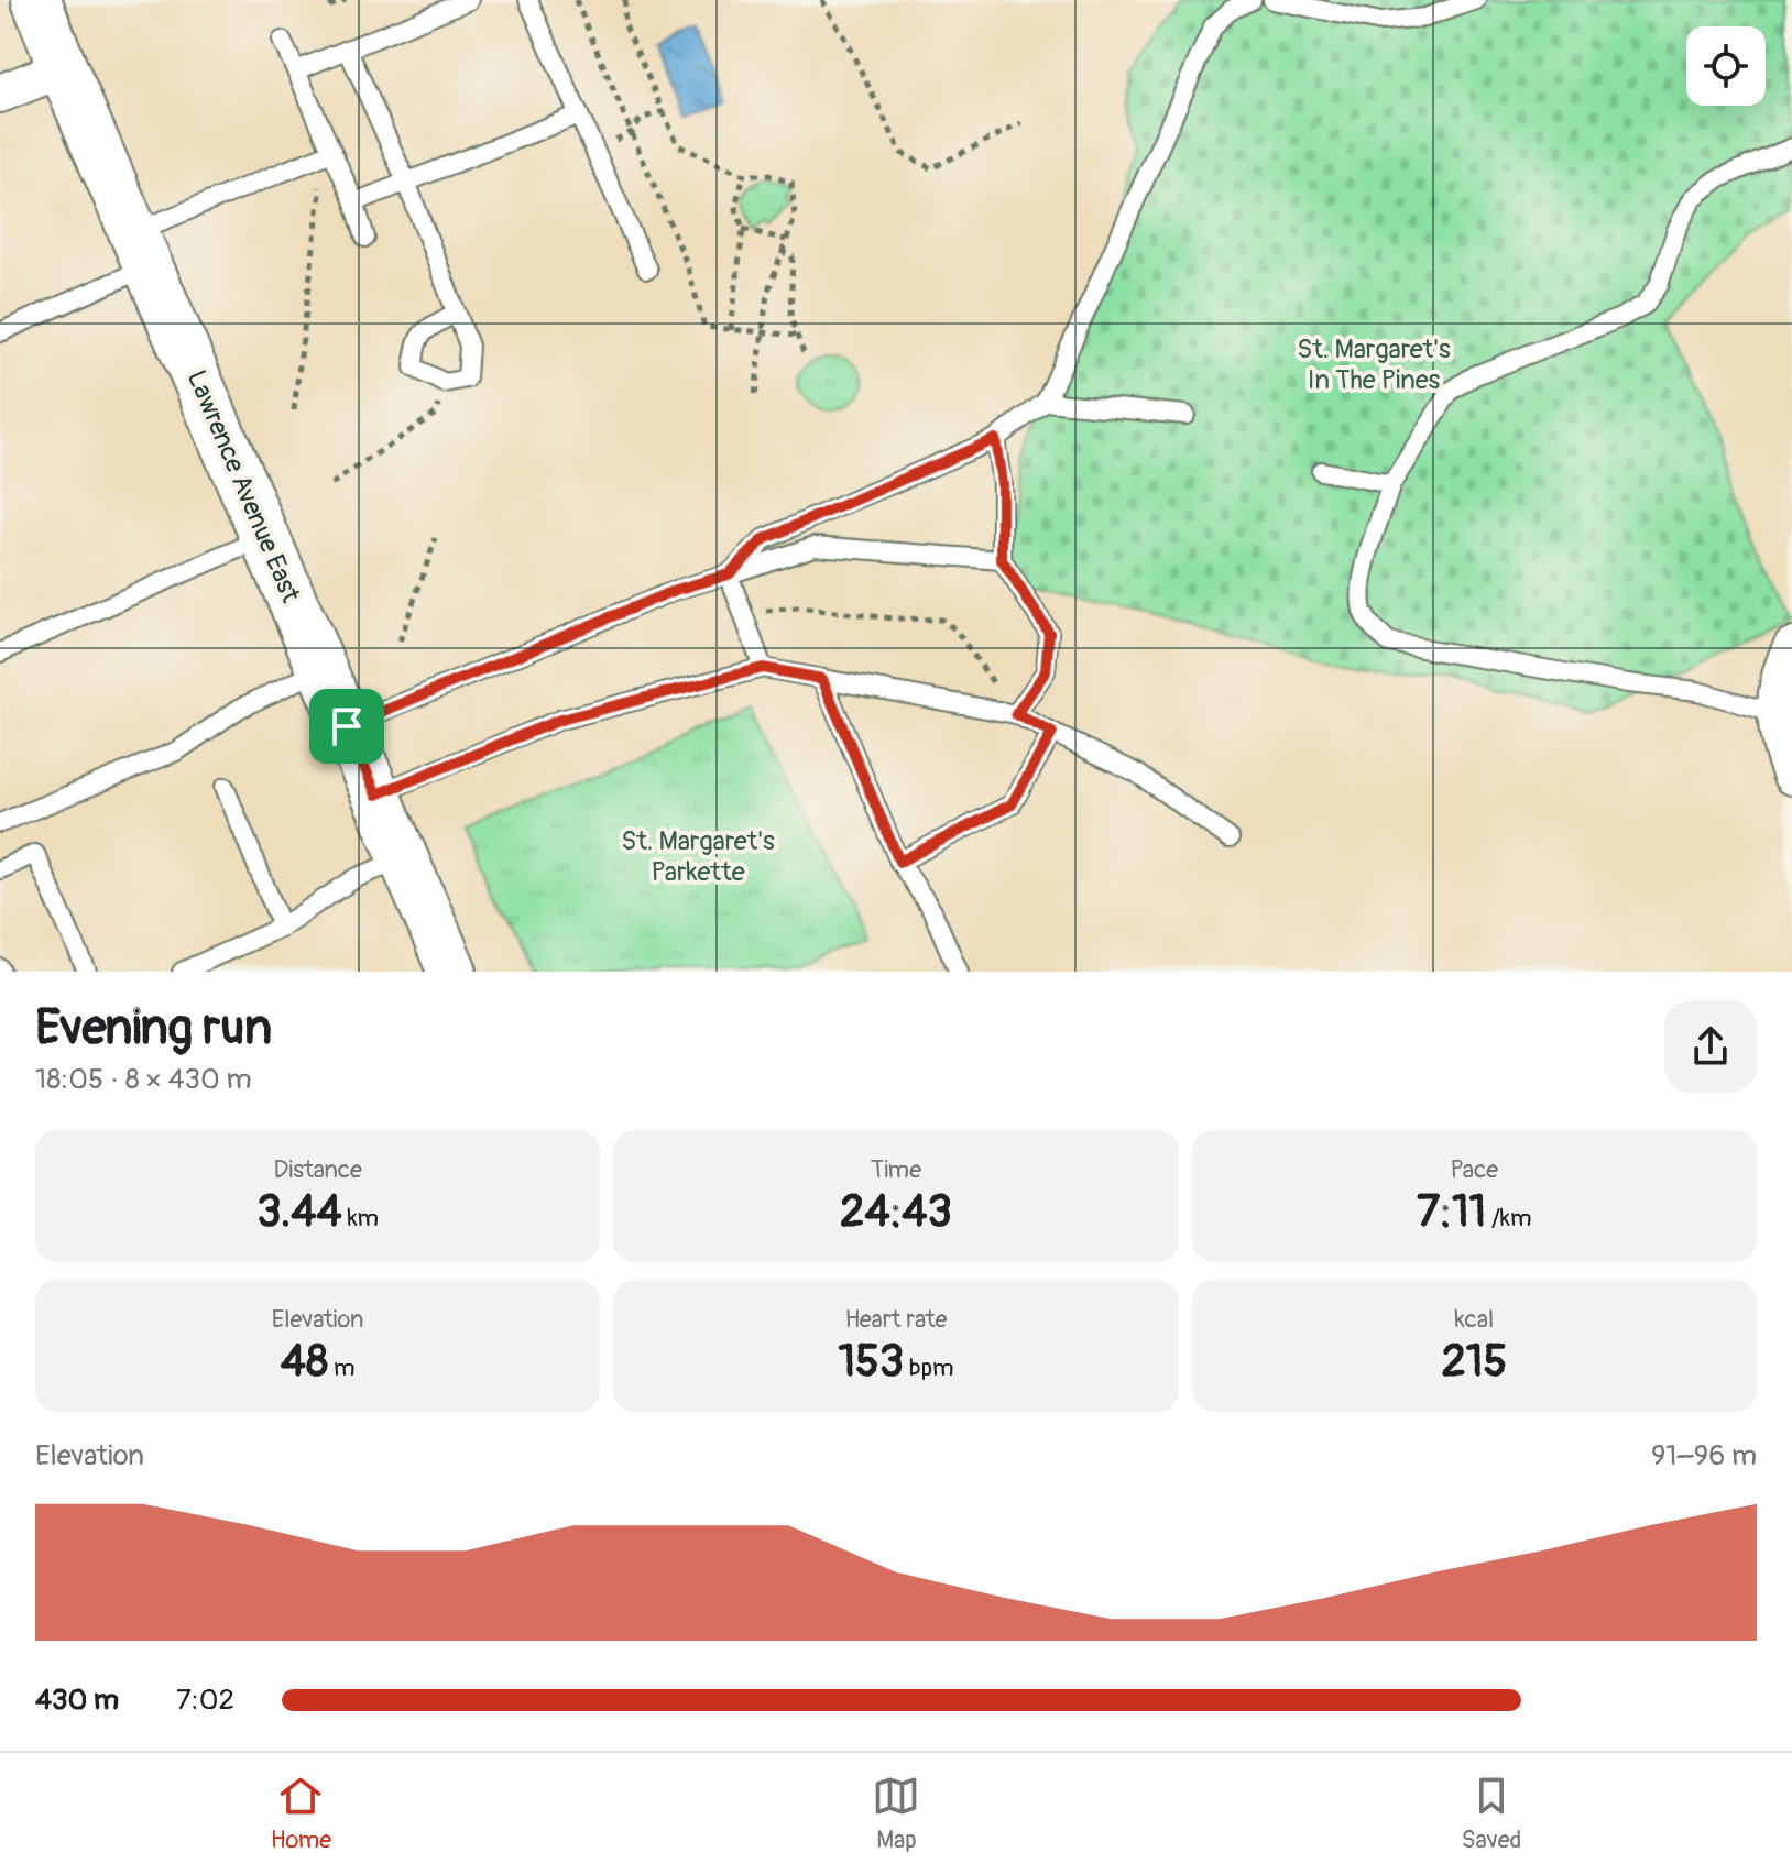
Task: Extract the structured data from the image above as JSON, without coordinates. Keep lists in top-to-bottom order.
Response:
{
  "streets": {
    "main road": ["Lawrence Avenue East"]
  },
  "parks": ["St. Margaret's In The Pines", "St. Margaret's Parkette"],
  "page": {
    "heading": ["Evening run", "18:05 · 8 × 430 m"],
    "stats": [
      ["Distance", "3.44 km"],
      ["Time", "24:43"],
      ["Pace", "7:11 /km"],
      ["Elevation", "48 m"],
      ["Heart rate", "153 bpm"],
      ["kcal", "215"]
    ],
    "chart": ["Elevation", "91–96 m"],
    "list": [
      {
        "name": "430 m",
        "note": "7:02"
      }
    ],
    "tabs": ["Home", "Map", "Saved"]
  }
}
